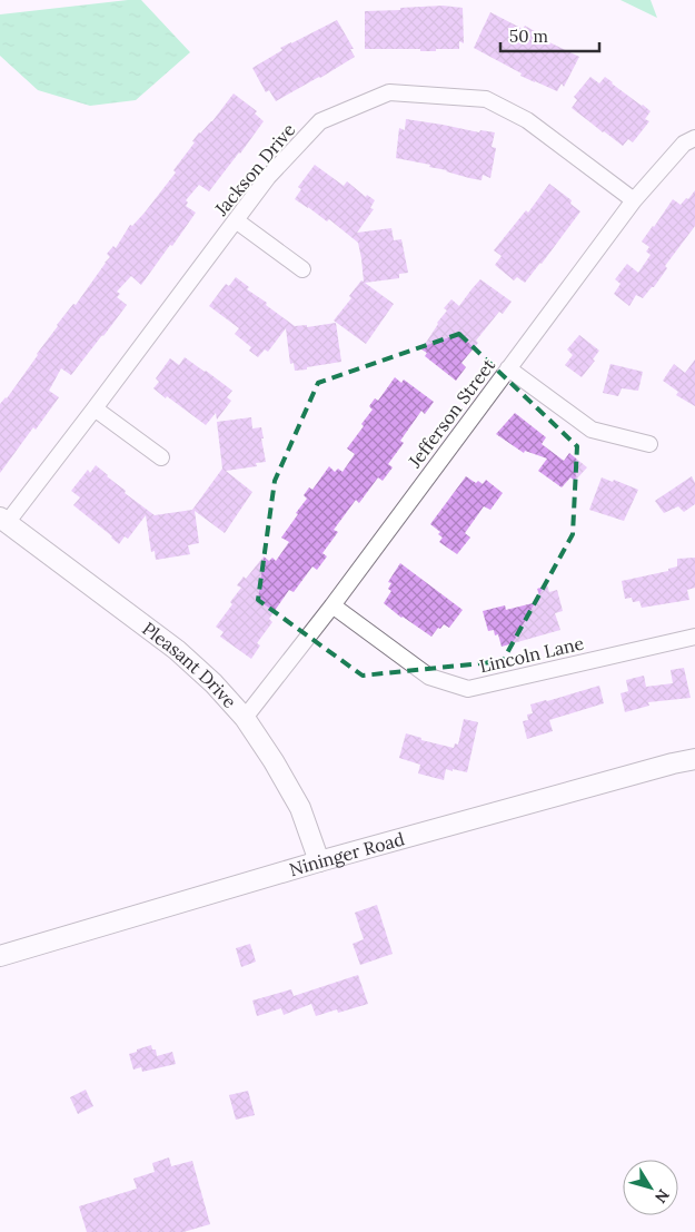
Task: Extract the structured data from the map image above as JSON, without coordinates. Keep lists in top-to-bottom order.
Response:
{
  "streets": {
    "street": [
      "Jackson Drive",
      "Jefferson Street",
      "Lincoln Lane",
      "Pleasant Drive",
      "Nininger Road"
    ]
  },
  "crossings": [
    ["Jackson Drive", "Jefferson Street"],
    ["Jackson Drive", "Pleasant Drive"],
    ["Jefferson Street", "Lincoln Lane"],
    ["Jefferson Street", "Pleasant Drive"],
    ["Pleasant Drive", "Nininger Road"]
  ],
  "scale_bar": "50 m",
  "north": "bottom right"
}
